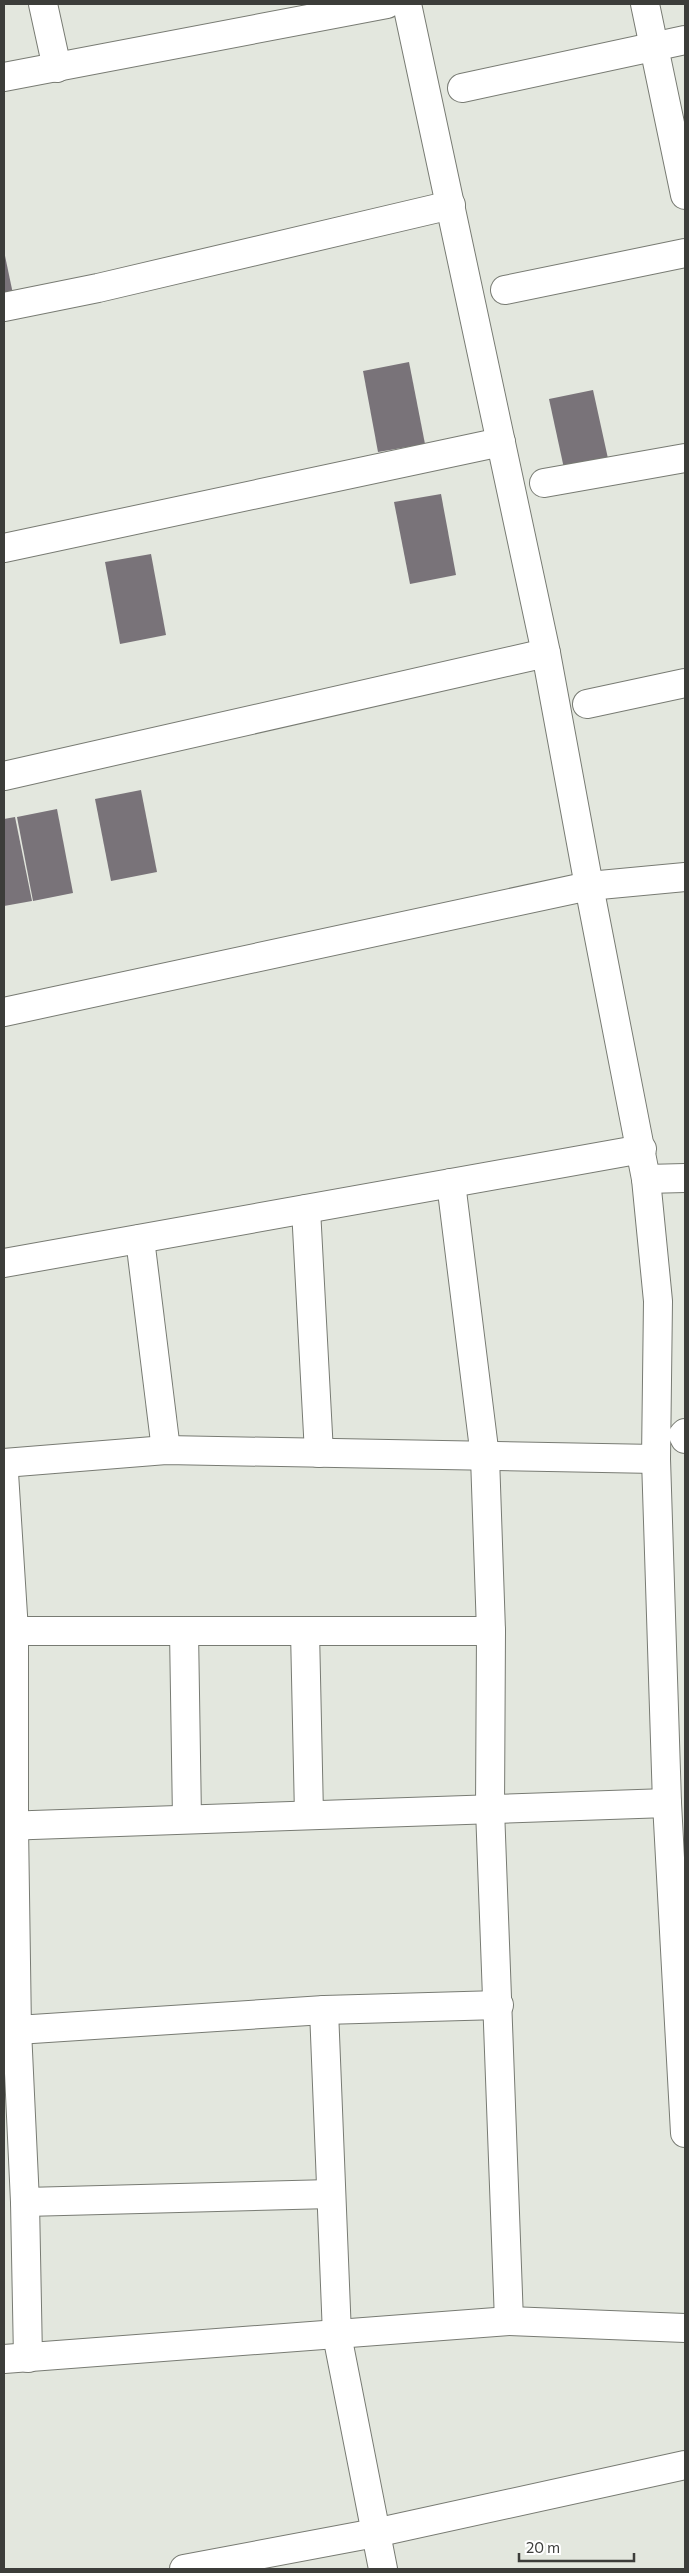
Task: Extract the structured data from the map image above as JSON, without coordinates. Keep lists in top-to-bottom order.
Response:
{
  "scale_bar": "20 m"
}
